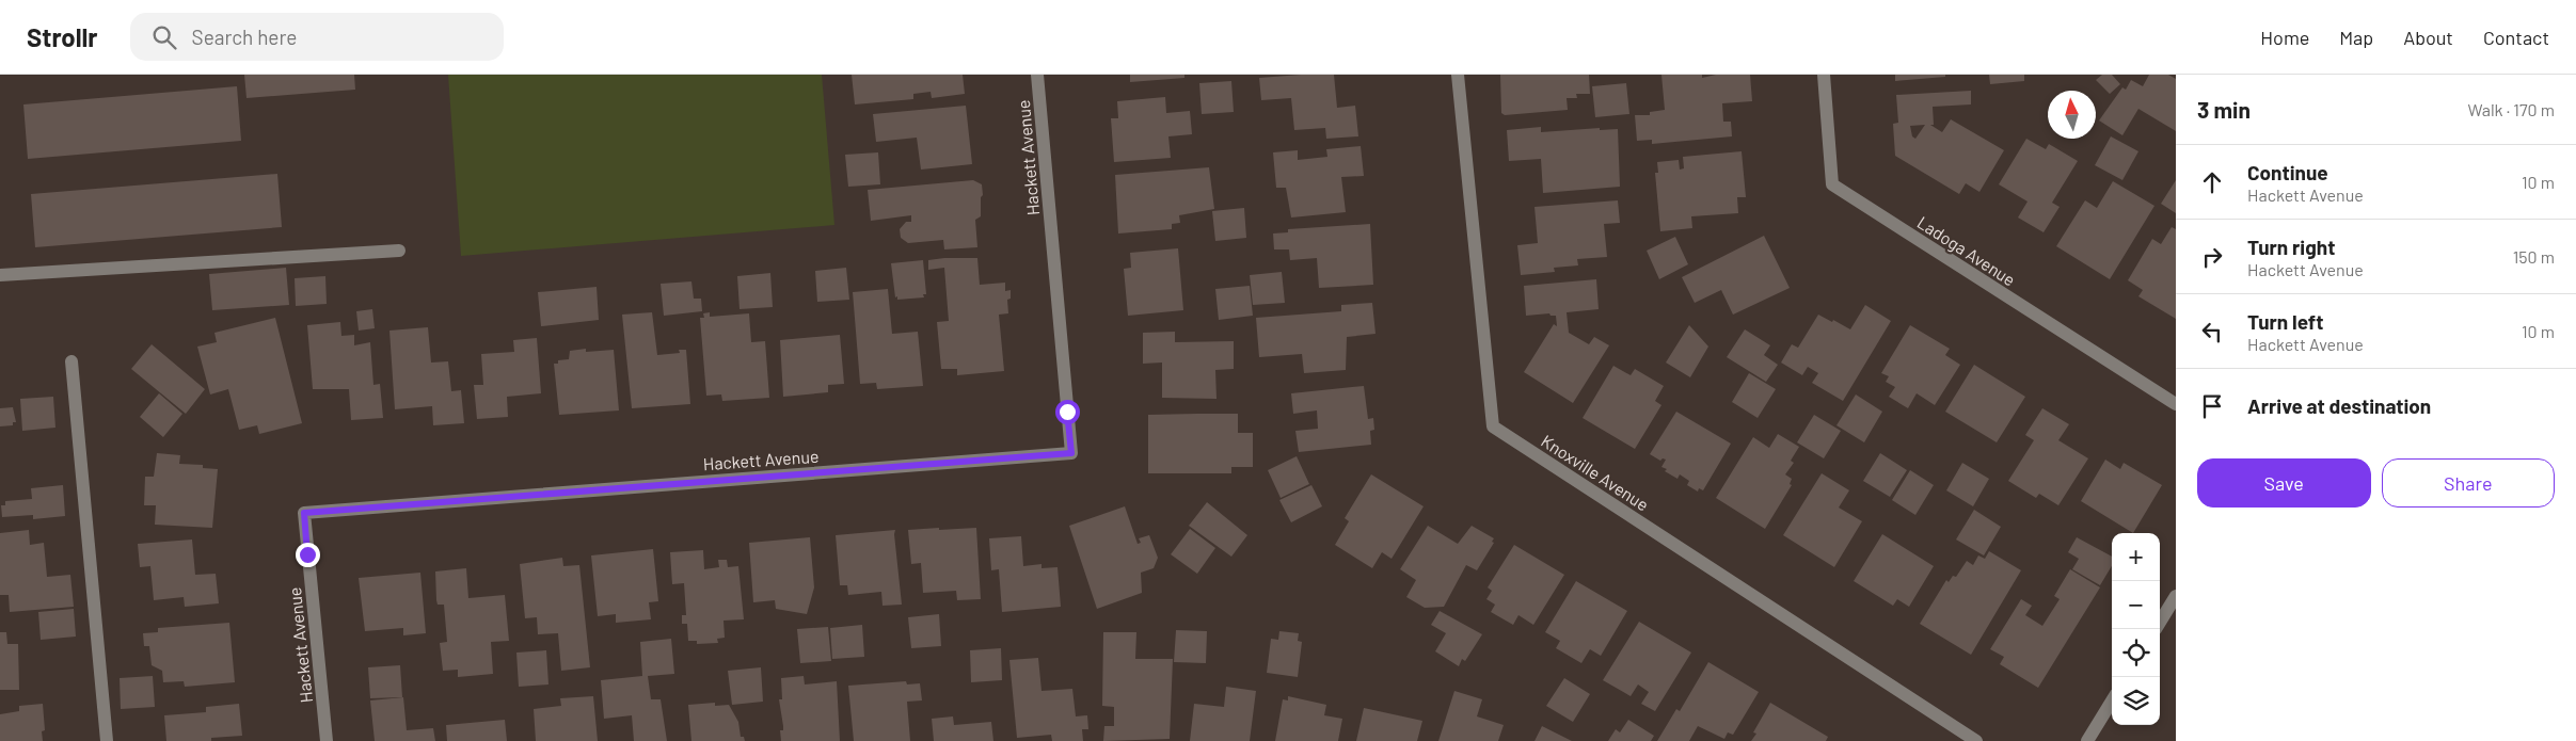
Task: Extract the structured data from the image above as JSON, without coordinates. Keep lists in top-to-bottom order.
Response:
{
  "streets": {
    "street": ["Hackett Avenue", "Ladoga Avenue", "Knoxville Avenue"]
  },
  "north": "top",
  "page": {
    "header": "Strollr",
    "search": "Search here",
    "nav": [
      "Home",
      "Map",
      "About",
      "Contact"
    ],
    "heading": ["3 min", "Walk · 170 m"],
    "list": [
      ["Continue", "Hackett Avenue", "10 m"],
      ["Turn right", "Hackett Avenue", "150 m"],
      ["Turn left", "Hackett Avenue", "10 m"],
      "Arrive at destination"
    ],
    "buttons": ["Save", "Share"],
    "map_buttons": ["+", "−"]
  }
}
